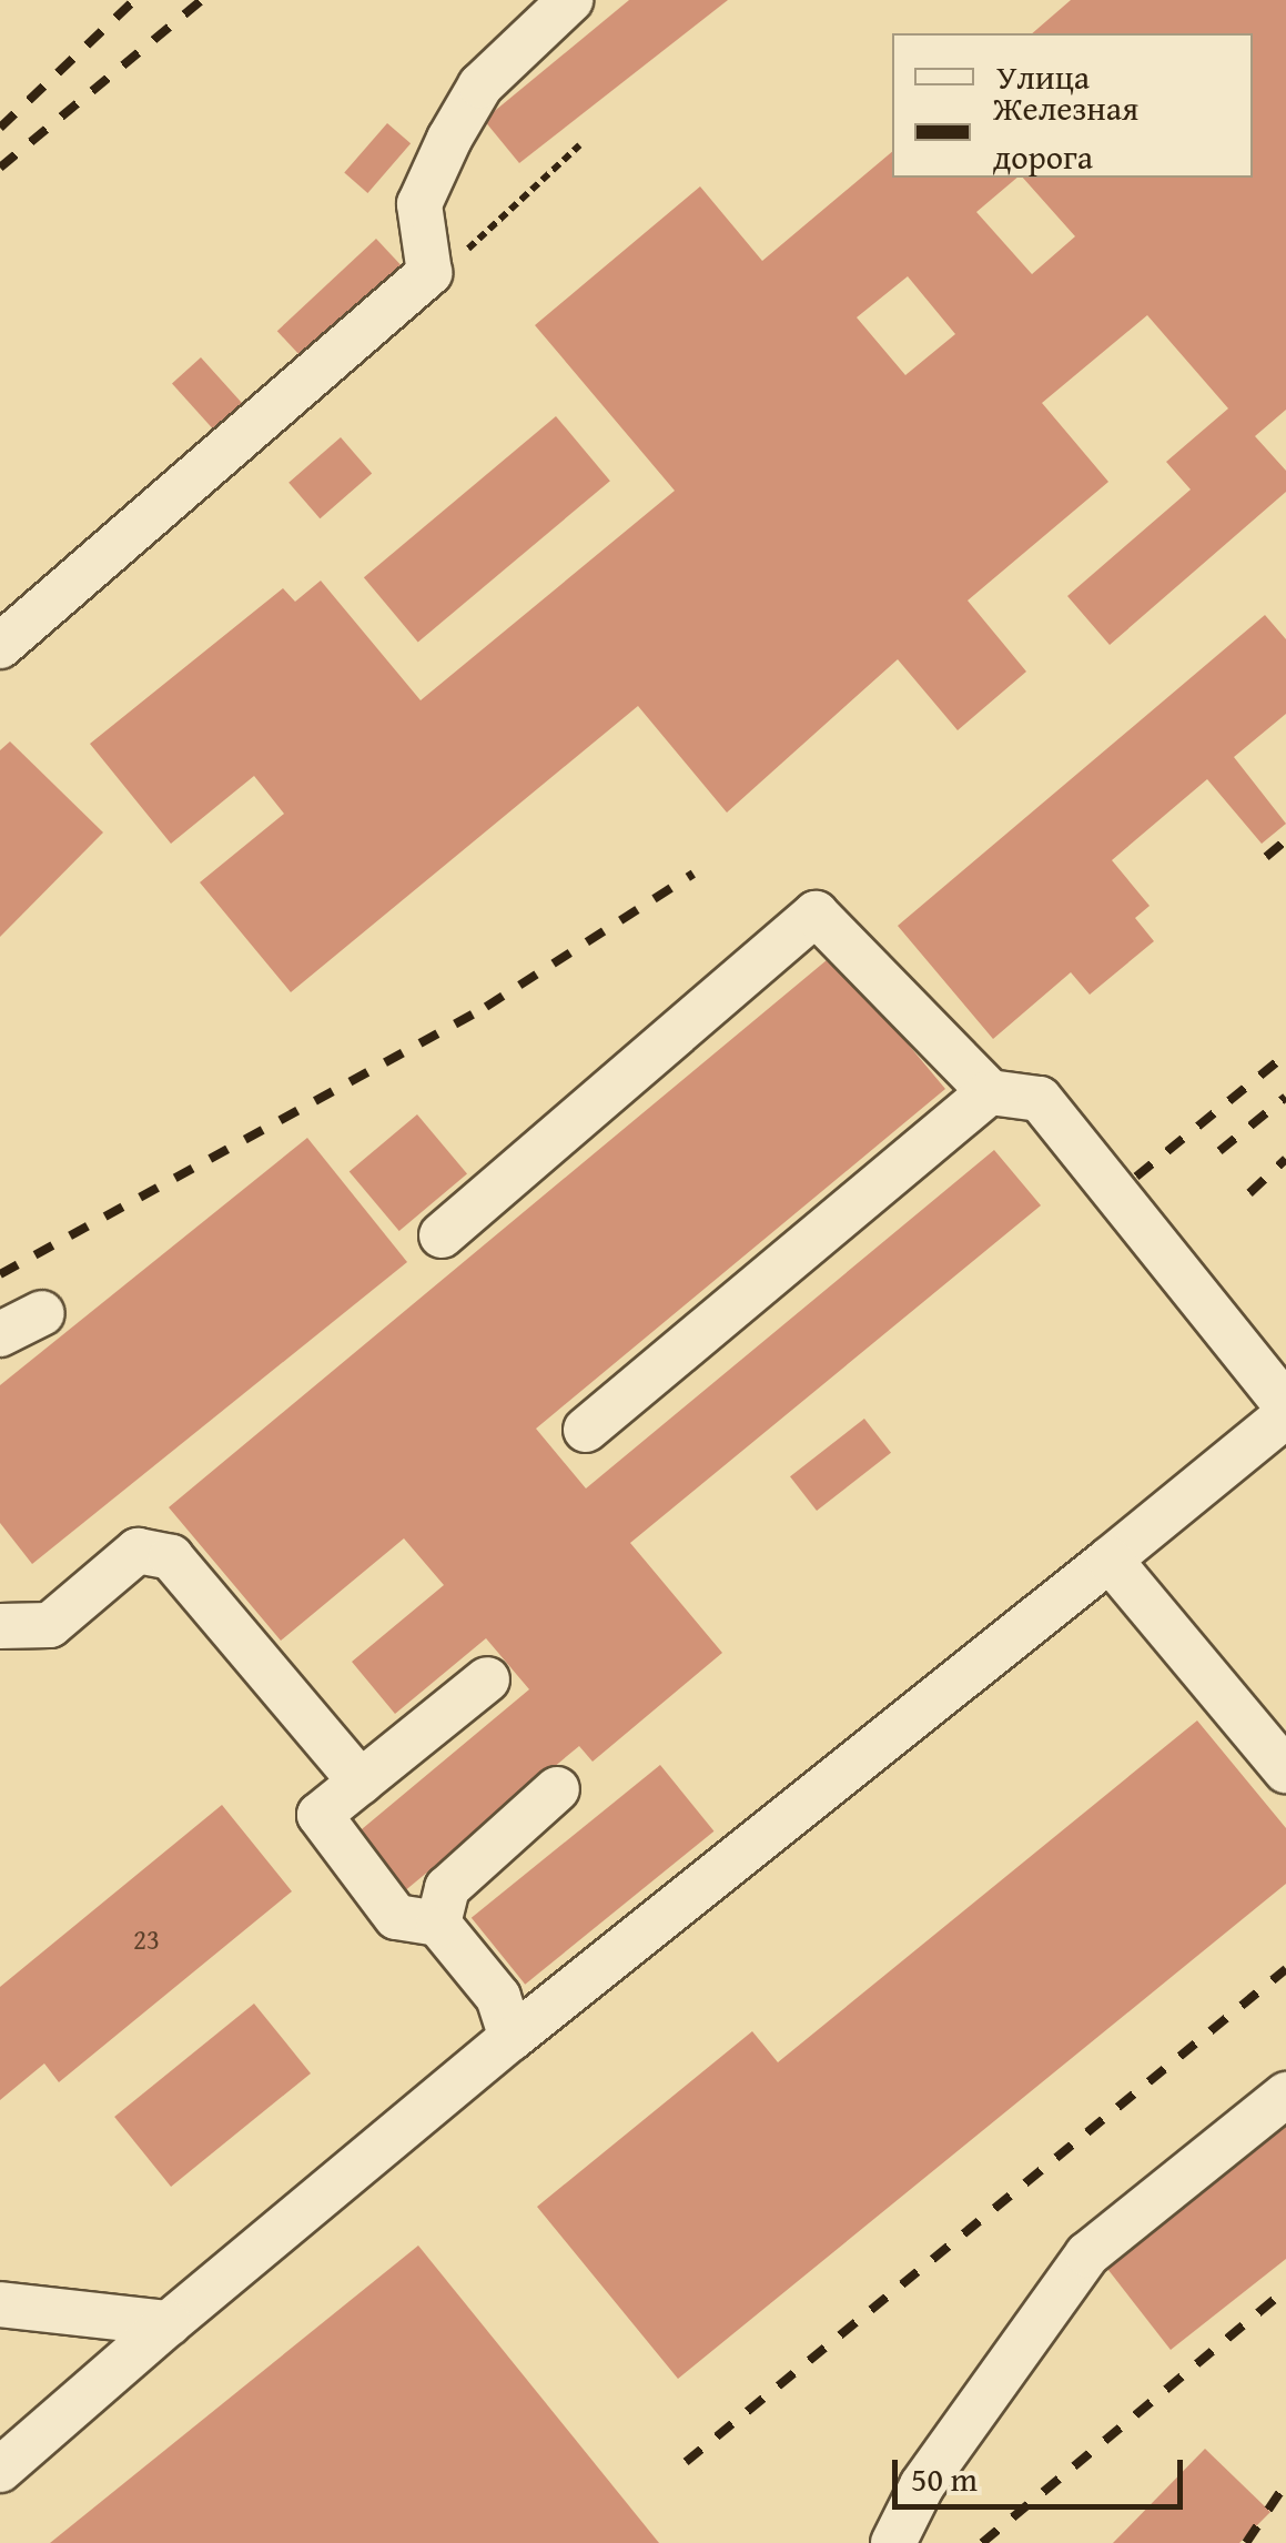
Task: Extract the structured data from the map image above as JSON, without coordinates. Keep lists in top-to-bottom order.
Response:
{
  "house_numbers": ["23"],
  "legend": ["Улица", "Железная дорога"],
  "scale_bar": "50 m"
}
